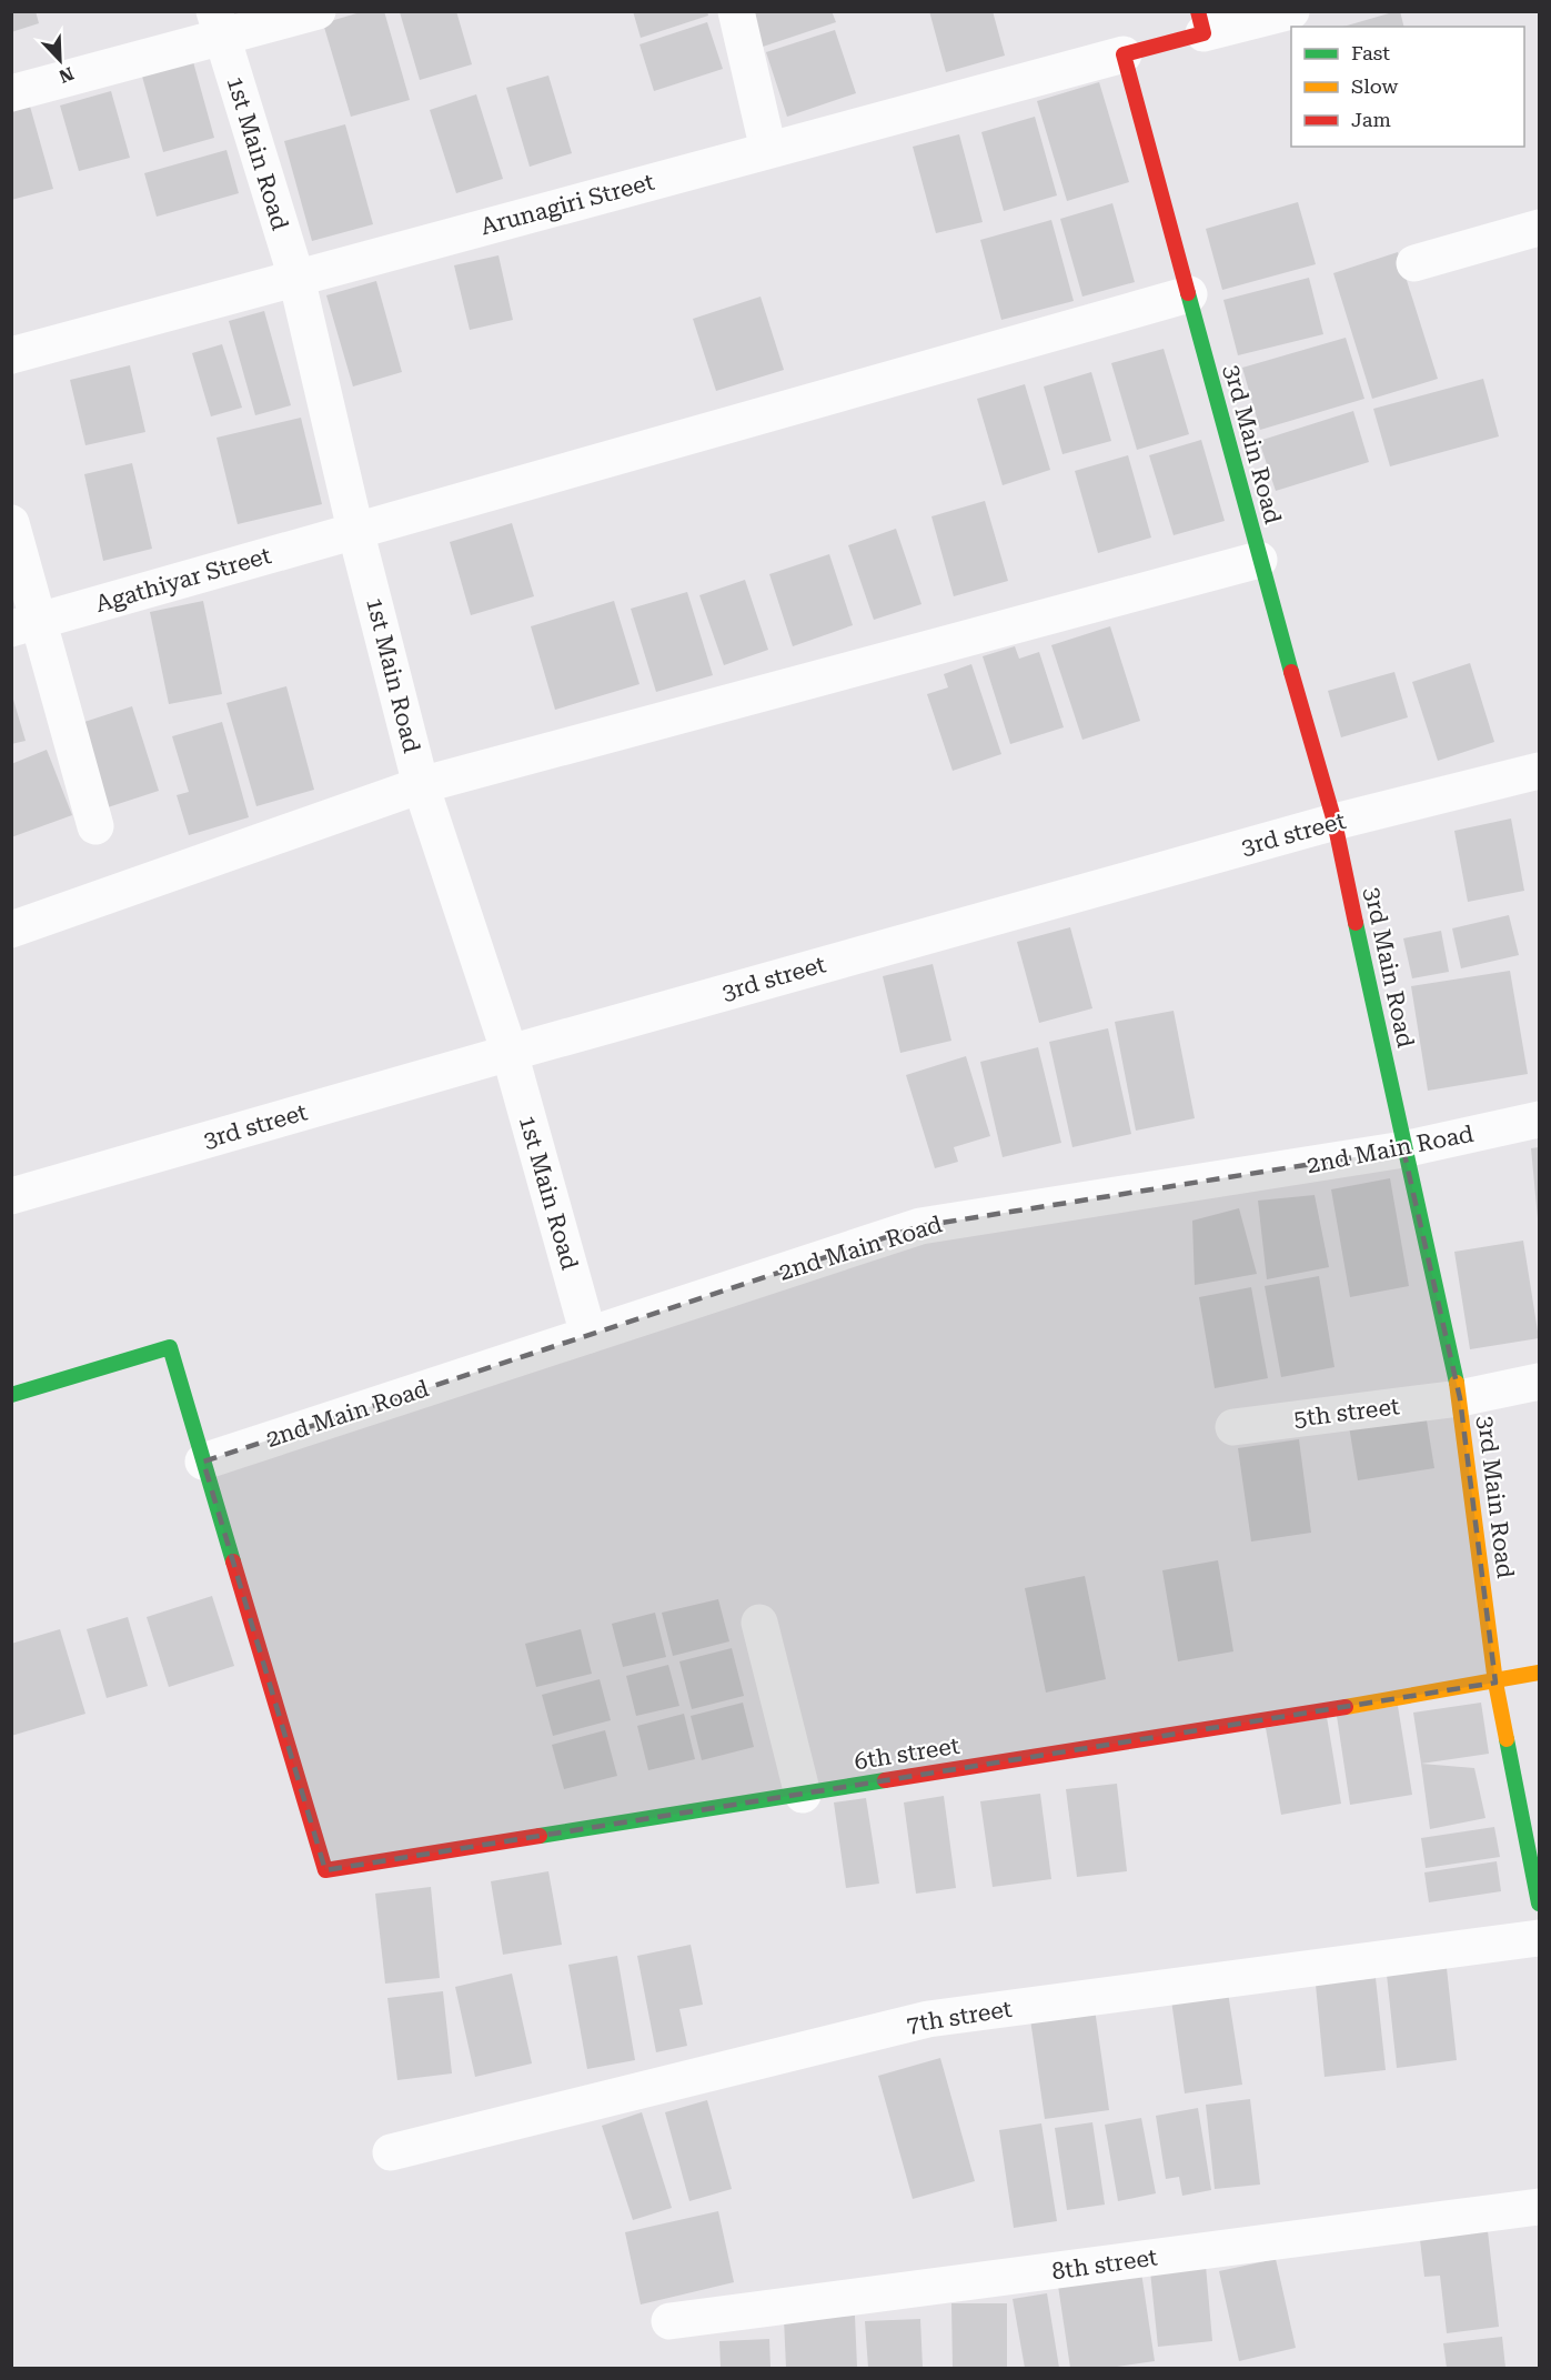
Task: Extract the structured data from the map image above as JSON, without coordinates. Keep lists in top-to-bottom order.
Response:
{
  "streets": {
    "street": [
      "1st Main Road",
      "Arunagiri Street",
      "3rd Main Road",
      "Agathiyar Street",
      "3rd street",
      "2nd Main Road",
      "5th street",
      "6th street",
      "7th street",
      "8th street"
    ]
  },
  "crossings": [
    ["1st Main Road", "Arunagiri Street"],
    ["1st Main Road", "Agathiyar Street"],
    ["1st Main Road", "3rd street"],
    ["1st Main Road", "2nd Main Road"],
    ["Arunagiri Street", "3rd Main Road"],
    ["3rd Main Road", "Agathiyar Street"],
    ["3rd Main Road", "3rd street"],
    ["3rd Main Road", "2nd Main Road"],
    ["3rd Main Road", "5th street"],
    ["3rd Main Road", "6th street"],
    ["2nd Main Road", "6th street"]
  ],
  "legend": ["Fast", "Slow", "Jam"],
  "north": "bottom right"
}
